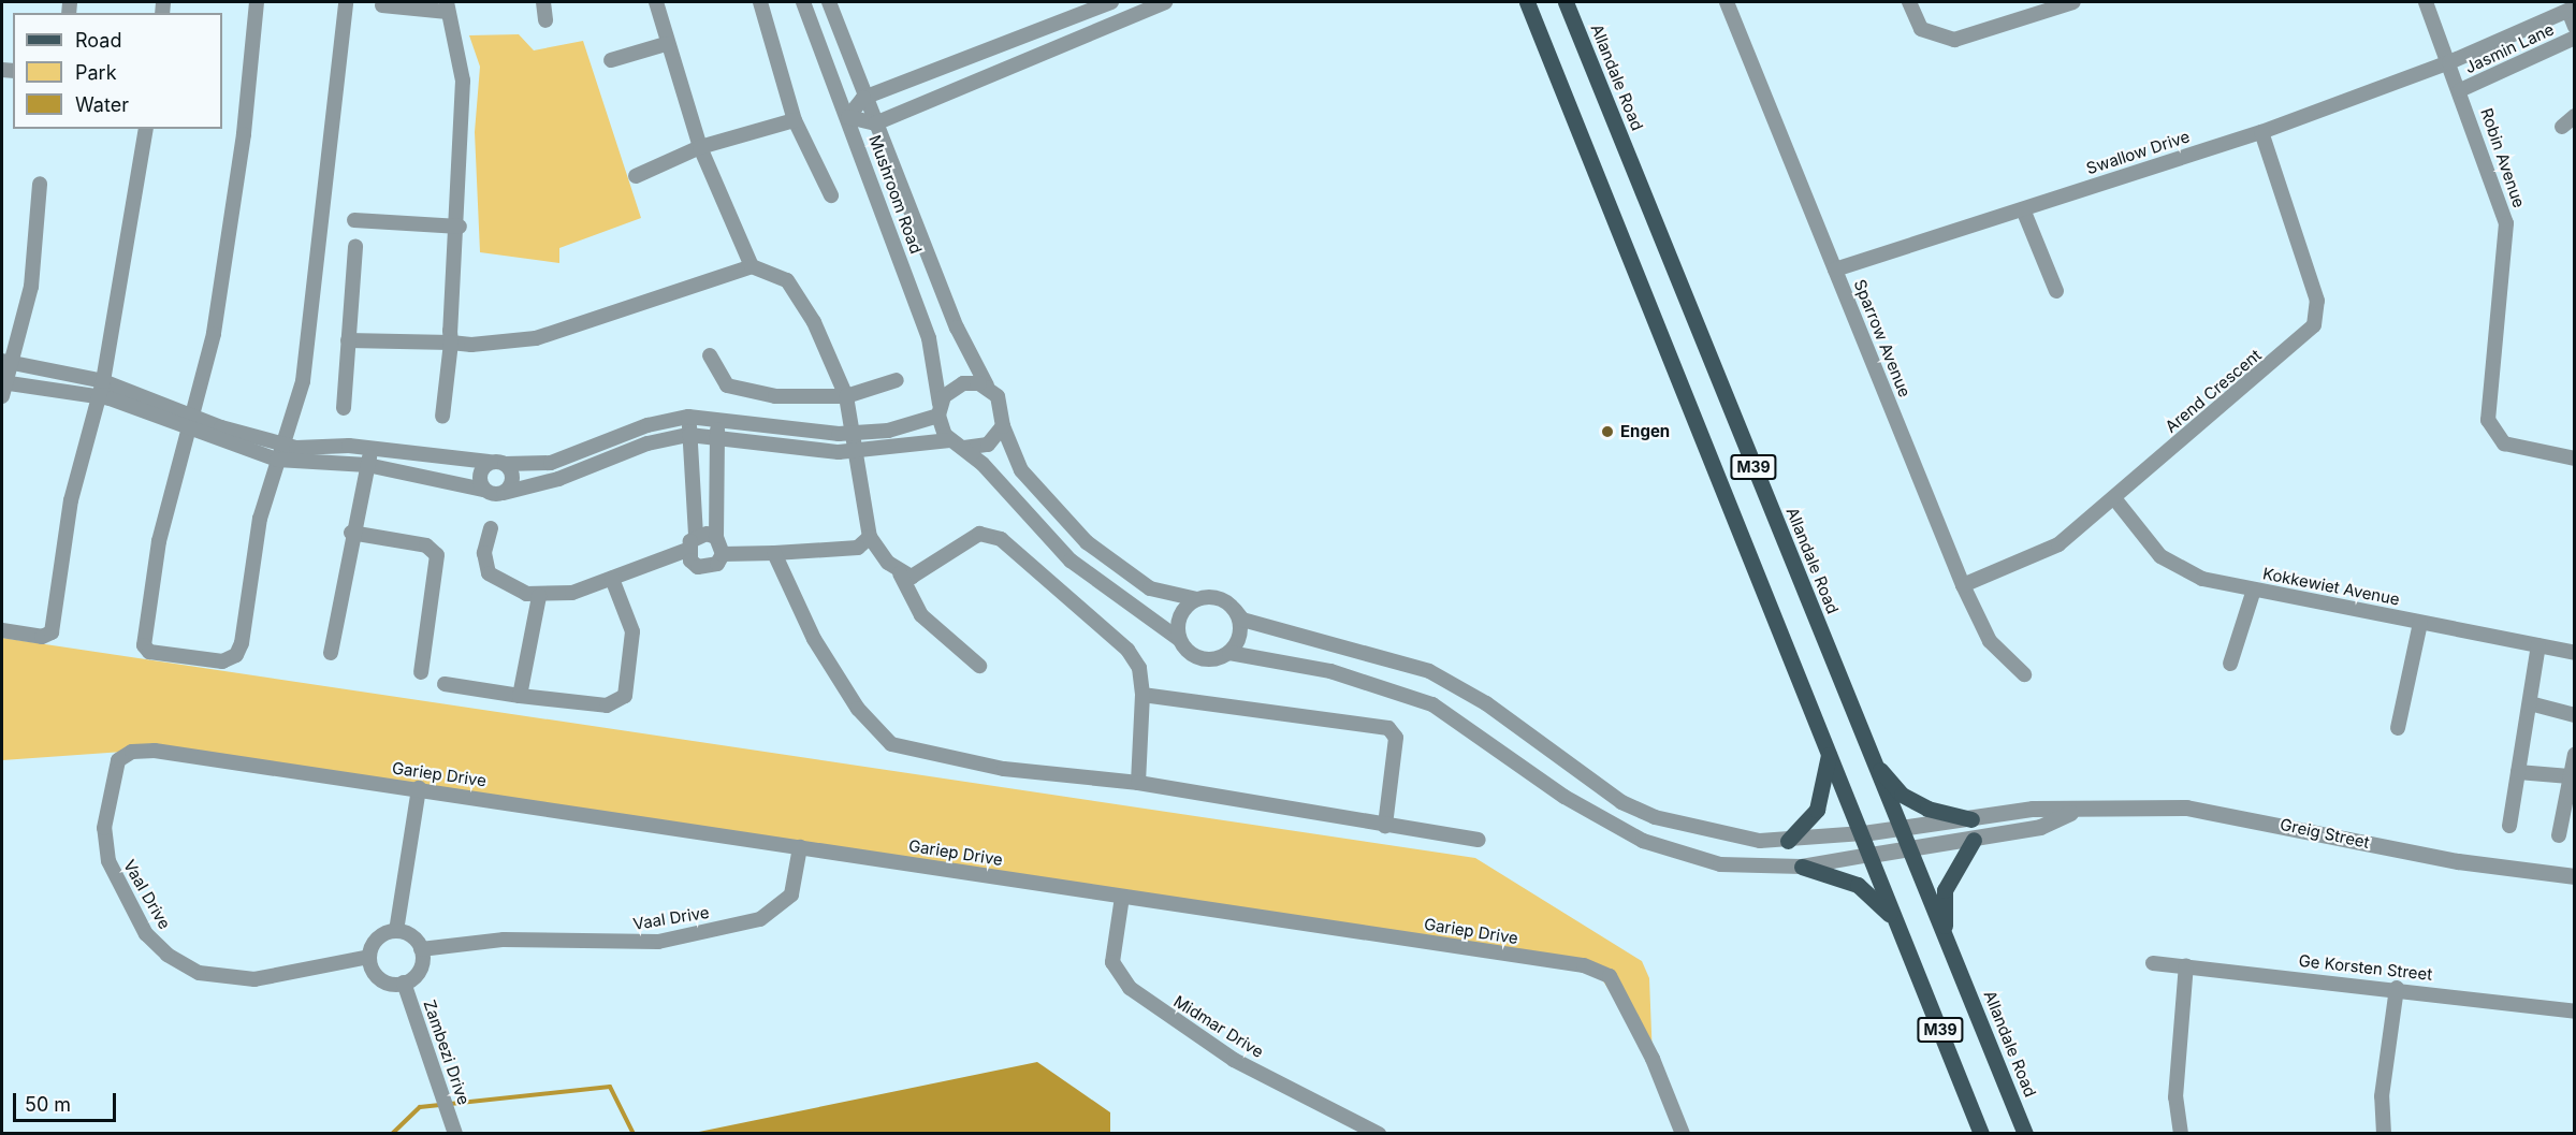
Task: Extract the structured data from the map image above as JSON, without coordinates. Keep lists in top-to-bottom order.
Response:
{
  "streets": {
    "main road": ["Allandale Road", "M39"],
    "street": [
      "Jasmin Lane",
      "Swallow Drive",
      "Robin Avenue",
      "Mushroom Road",
      "Sparrow Avenue",
      "Arend Crescent",
      "Kokkewiet Avenue",
      "Gariep Drive",
      "Greig Street",
      "Vaal Drive",
      "Ge Korsten Street",
      "Midmar Drive",
      "Zambezi Drive"
    ]
  },
  "crossings": [
    ["Jasmin Lane", "Swallow Drive"],
    ["Jasmin Lane", "Robin Avenue"],
    ["Allandale Road", "Greig Street"],
    ["Swallow Drive", "Robin Avenue"],
    ["Swallow Drive", "Sparrow Avenue"],
    ["Swallow Drive", "Arend Crescent"],
    ["Sparrow Avenue", "Arend Crescent"],
    ["Arend Crescent", "Kokkewiet Avenue"],
    ["M39", "Greig Street"],
    ["Gariep Drive", "Vaal Drive"],
    ["Gariep Drive", "Midmar Drive"],
    ["Vaal Drive", "Zambezi Drive"]
  ],
  "places": ["Engen"],
  "legend": ["Road", "Park", "Water"],
  "scale_bar": "50 m"
}
